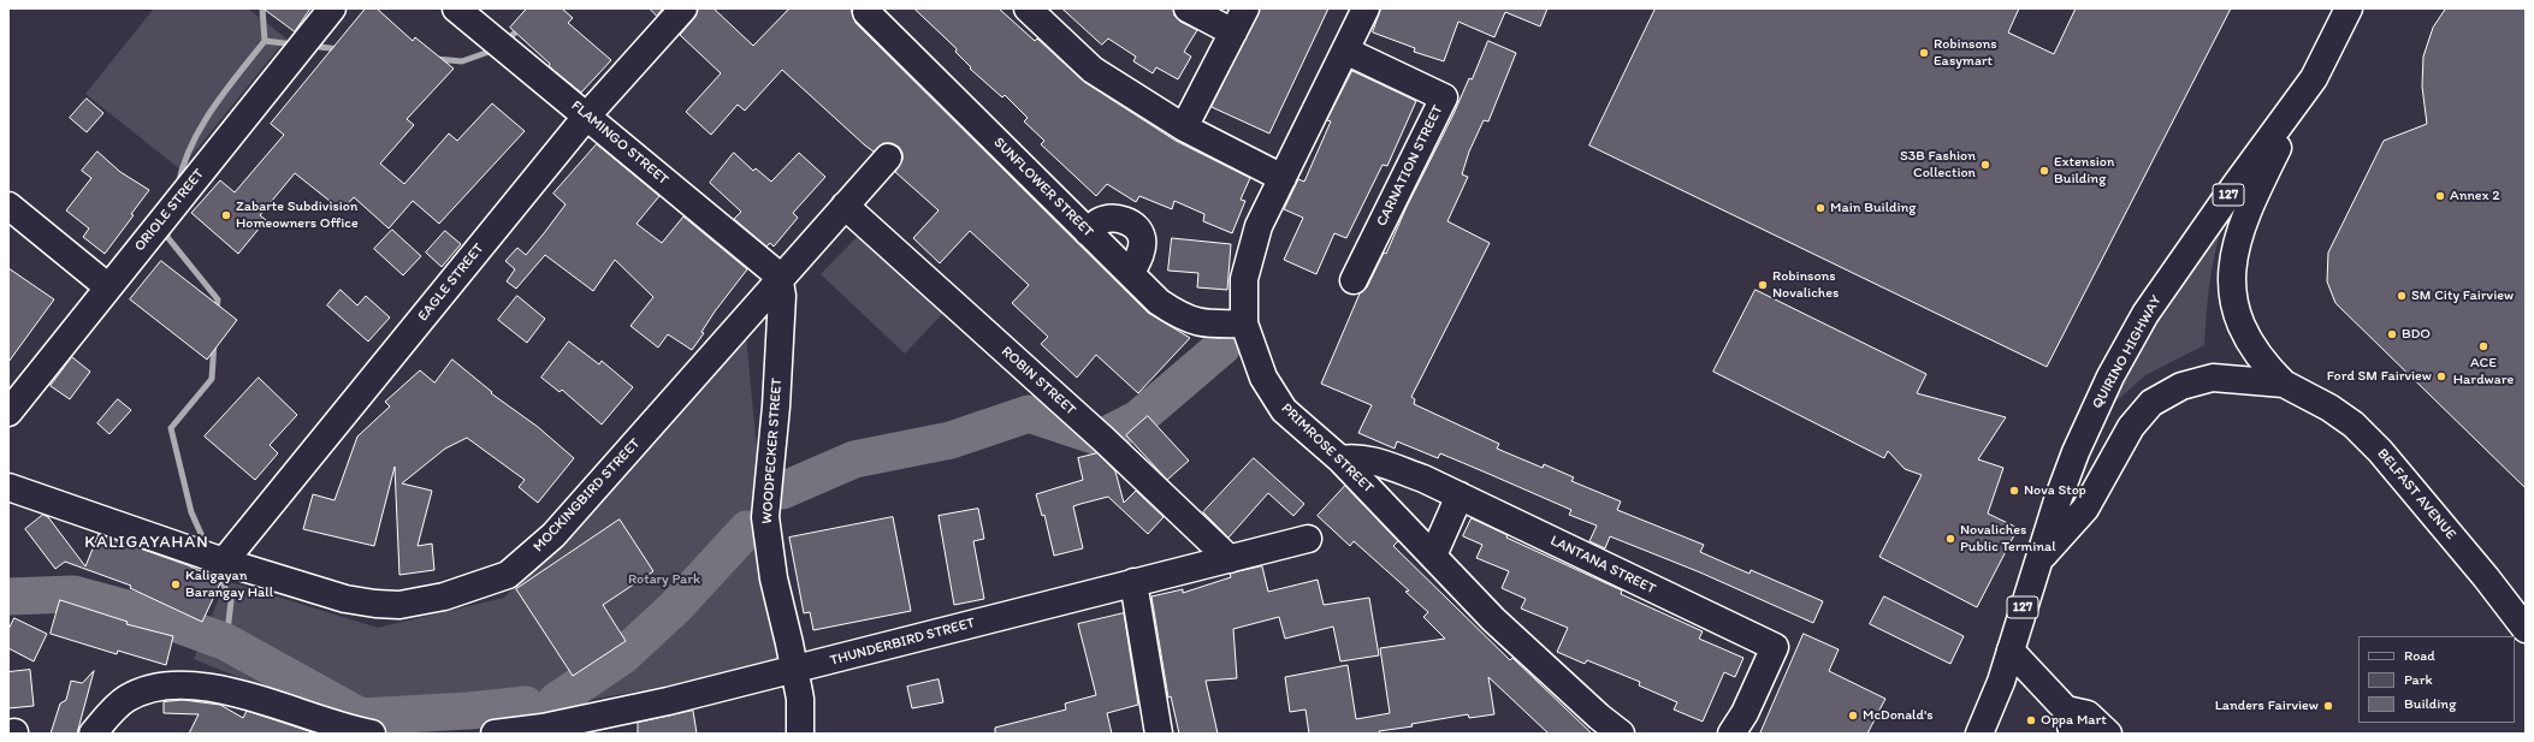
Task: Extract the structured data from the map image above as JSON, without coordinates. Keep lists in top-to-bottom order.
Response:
{
  "streets": {
    "street": [
      "FLAMINGO STREET",
      "CARNATION STREET",
      "SUNFLOWER STREET",
      "127",
      "ORIOLE STREET",
      "EAGLE STREET",
      "QUIRINO HIGHWAY",
      "ROBIN STREET",
      "PRIMROSE STREET",
      "WOODPECKER STREET",
      "BELFAST AVENUE",
      "MOCKINGBIRD STREET",
      "LANTANA STREET",
      "THUNDERBIRD STREET"
    ]
  },
  "crossings": [
    ["FLAMINGO STREET", "EAGLE STREET"],
    ["FLAMINGO STREET", "WOODPECKER STREET"],
    ["FLAMINGO STREET", "MOCKINGBIRD STREET"],
    ["CARNATION STREET", "PRIMROSE STREET"],
    ["SUNFLOWER STREET", "PRIMROSE STREET"],
    ["EAGLE STREET", "MOCKINGBIRD STREET"],
    ["QUIRINO HIGHWAY", "BELFAST AVENUE"],
    ["ROBIN STREET", "MOCKINGBIRD STREET"],
    ["ROBIN STREET", "THUNDERBIRD STREET"],
    ["PRIMROSE STREET", "LANTANA STREET"],
    ["WOODPECKER STREET", "MOCKINGBIRD STREET"],
    ["WOODPECKER STREET", "THUNDERBIRD STREET"]
  ],
  "districts": ["KALIGAYAHAN"],
  "parks": ["Rotary Park"],
  "places": [
    "Robinsons Easymart",
    "S3B Fashion Collection",
    "Extension Building",
    "Annex 2",
    "Main Building",
    "Zabarte Subdivision Homeowners Office",
    "Robinsons Novaliches",
    "SM City Fairview",
    "BDO",
    "ACE Hardware",
    "Ford SM Fairview",
    "Nova Stop",
    "Novaliches Public Terminal",
    "Kaligayan Barangay Hall",
    "Landers Fairview",
    "McDonald's",
    "Oppa Mart"
  ],
  "legend": ["Road", "Park", "Building"]
}
